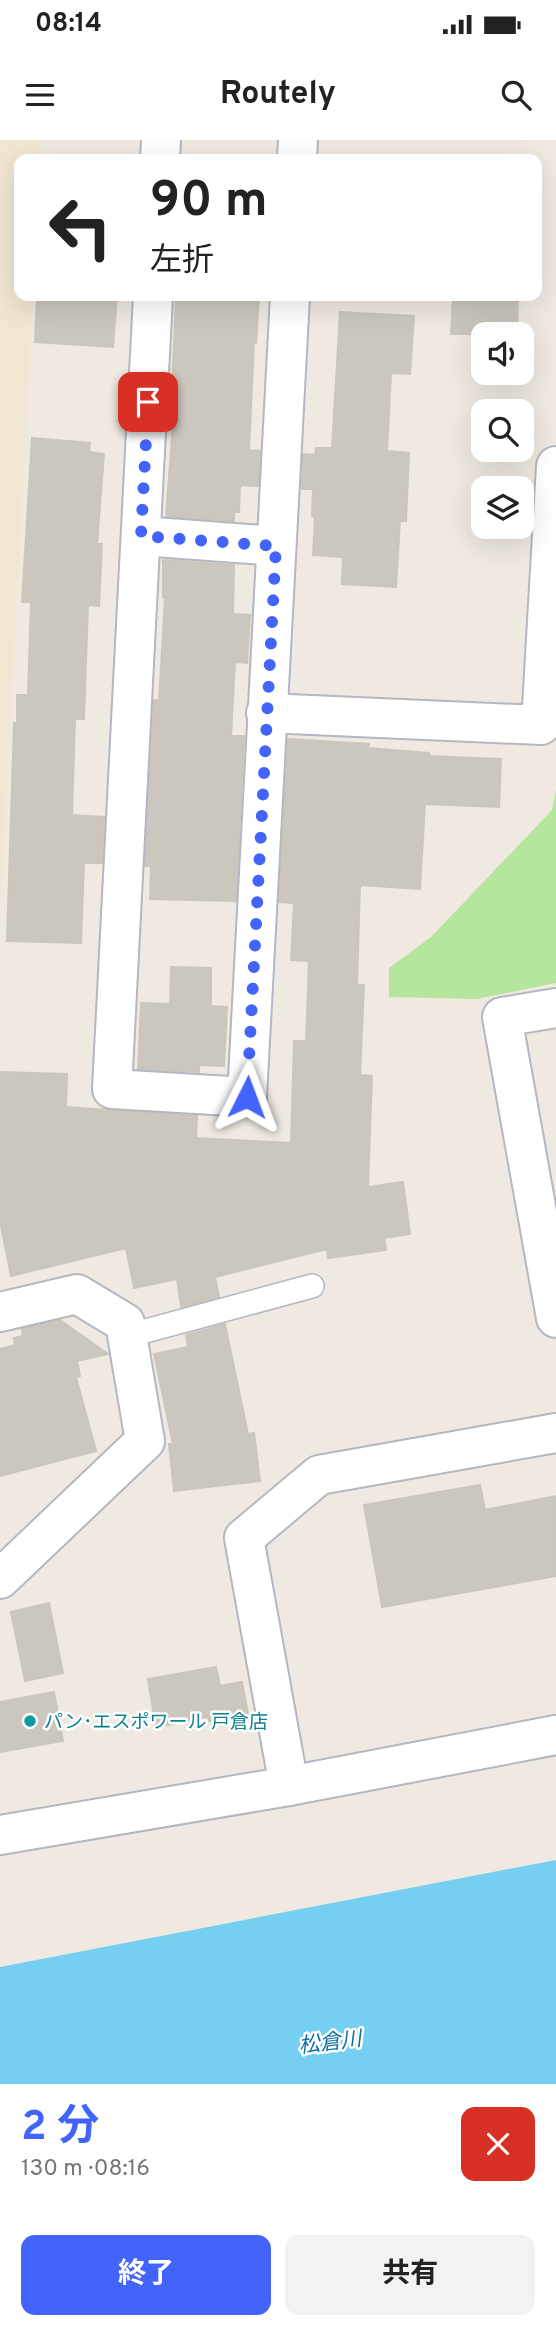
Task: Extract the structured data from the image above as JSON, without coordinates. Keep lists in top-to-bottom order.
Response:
{
  "water": ["松倉川"],
  "places": ["パン･エスポワール 戸倉店"],
  "page": {
    "status": "08:14",
    "header": "Routely",
    "turn": ["90 m", "左折"],
    "heading": ["2 分", "130 m · 08:16"],
    "buttons": ["終了", "共有"]
  }
}
